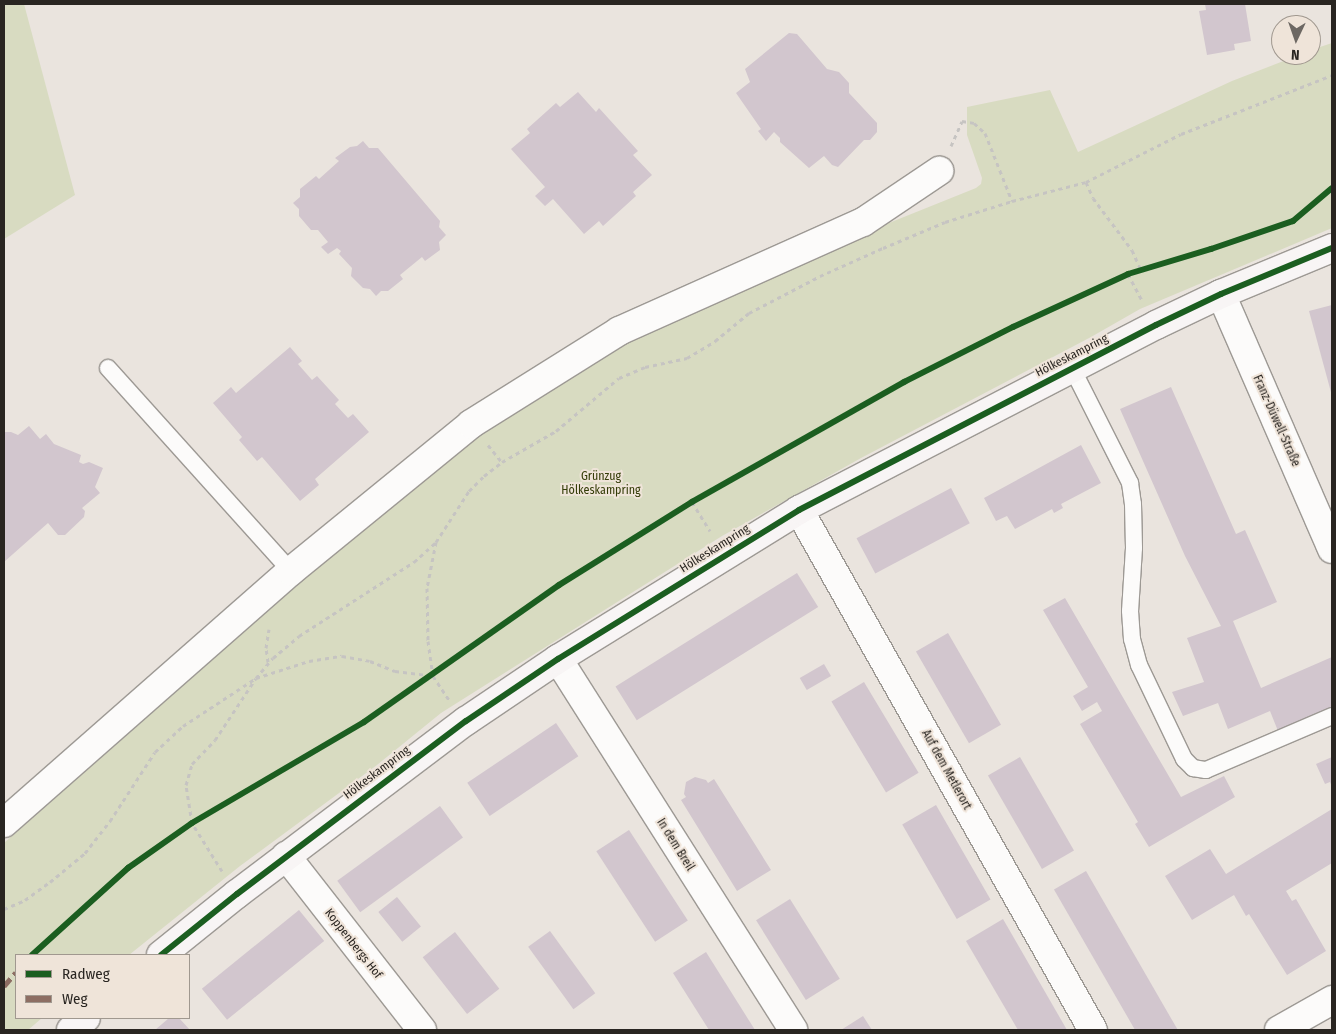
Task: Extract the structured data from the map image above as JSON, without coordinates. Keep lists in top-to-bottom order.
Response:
{
  "streets": {
    "street": [
      "Hölkeskampring",
      "Franz-Düwell-Straße",
      "Auf dem Metlerort",
      "In dem Breil",
      "Koppenbergs Hof"
    ]
  },
  "crossings": [
    ["Hölkeskampring", "Franz-Düwell-Straße"],
    ["Hölkeskampring", "Auf dem Metlerort"],
    ["Hölkeskampring", "In dem Breil"],
    ["Hölkeskampring", "Koppenbergs Hof"]
  ],
  "parks": ["Grünzug Hölkeskampring"],
  "legend": ["Radweg", "Weg"],
  "north": "bottom"
}
